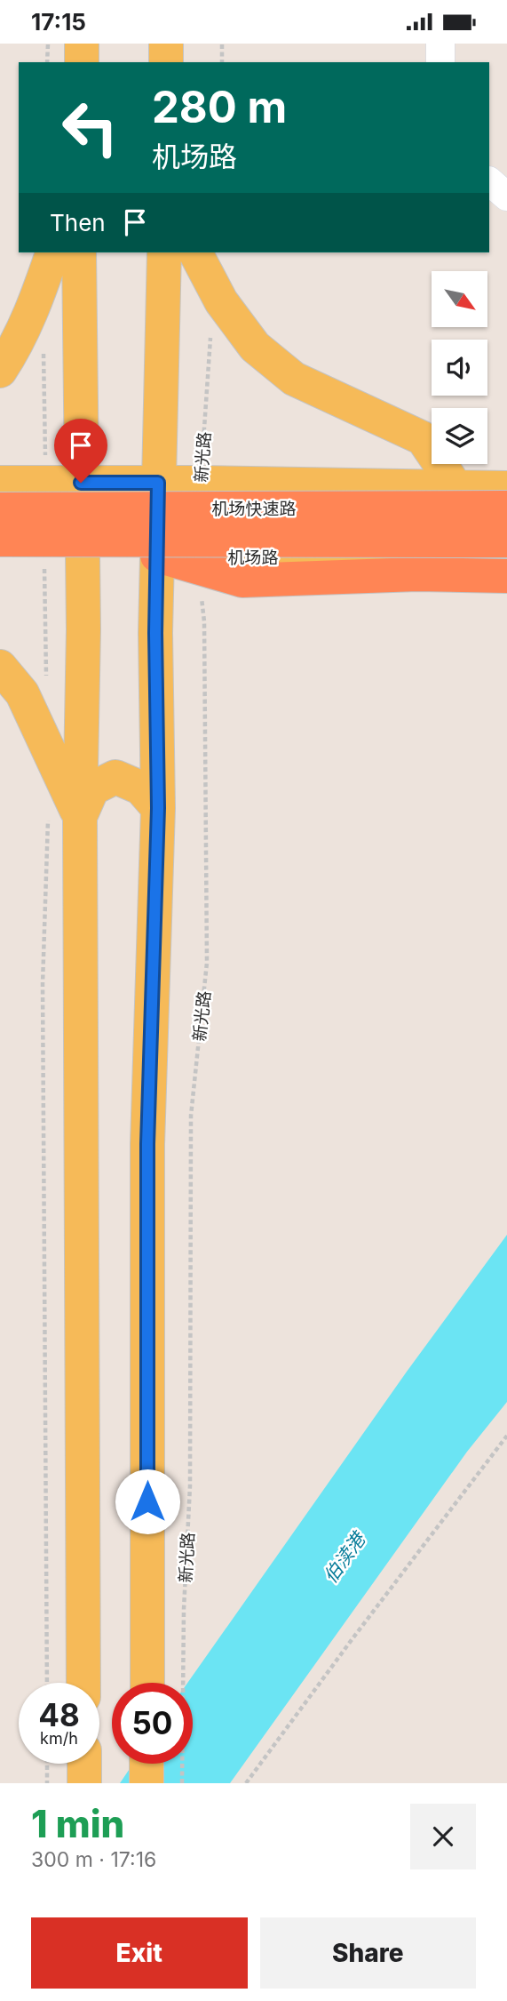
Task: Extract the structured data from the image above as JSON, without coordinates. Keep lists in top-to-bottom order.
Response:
{
  "streets": {
    "highway": ["机场快速路"],
    "main road": ["机场路"],
    "path": ["新光路"]
  },
  "water": ["伯渎港"],
  "north": "bottom right",
  "page": {
    "status": "17:15",
    "turn": ["280 m", "机场路"],
    "then": "Then",
    "speed": "48 km/h",
    "limit": "50",
    "heading": ["1 min", "300 m · 17:16"],
    "buttons": ["Exit", "Share"]
  }
}
